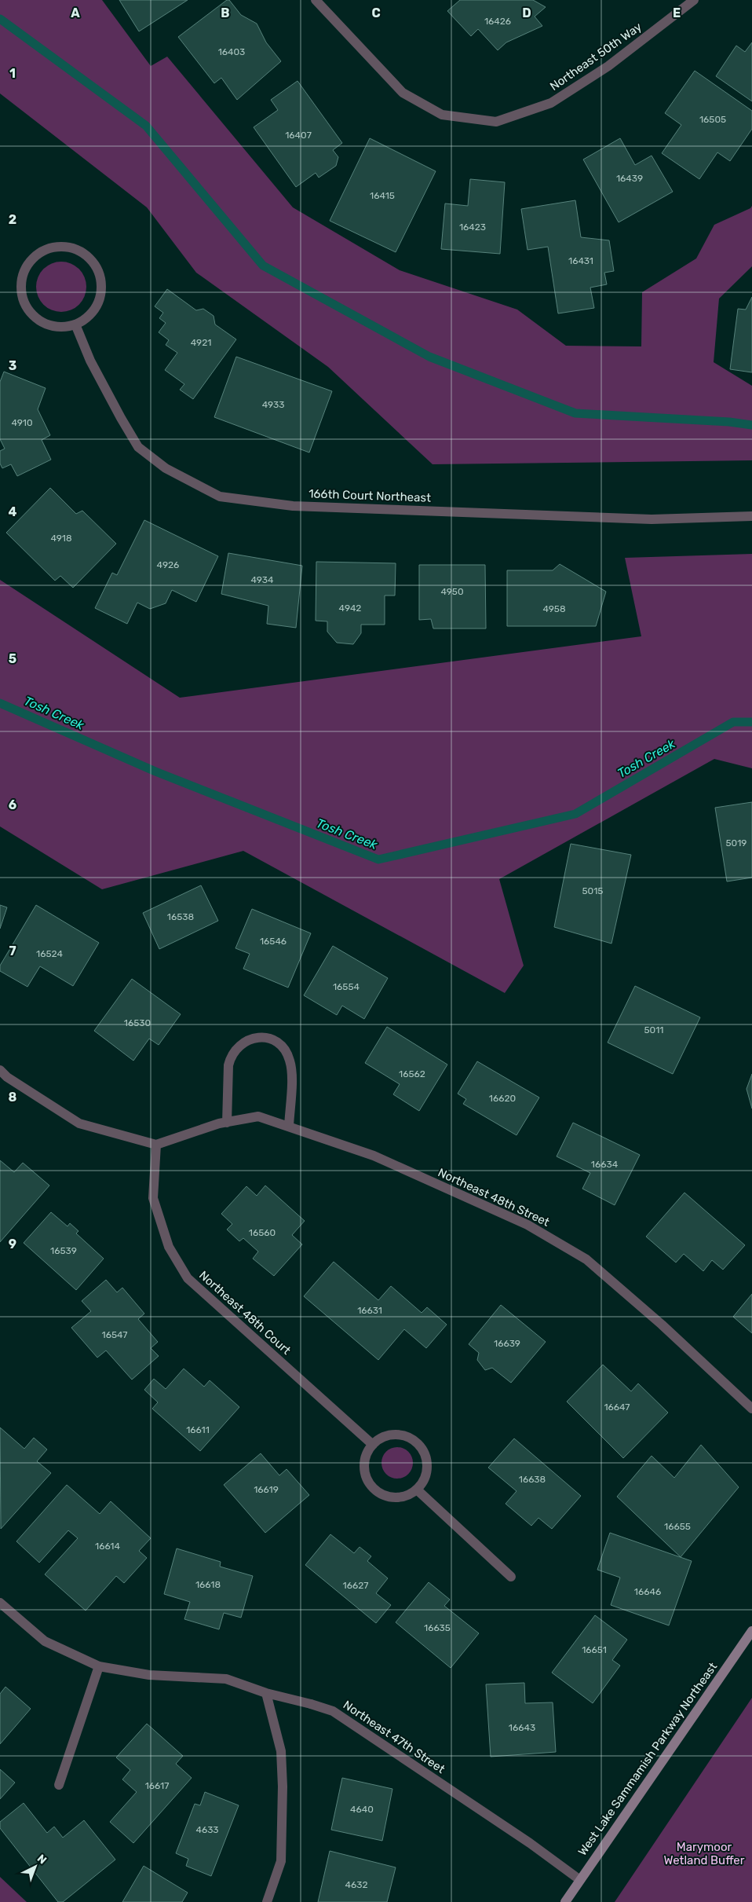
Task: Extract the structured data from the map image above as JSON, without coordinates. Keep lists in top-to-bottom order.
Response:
{
  "streets": {
    "main road": ["West Lake Sammamish Parkway Northeast"],
    "street": [
      "Northeast 50th Way",
      "166th Court Northeast",
      "Northeast 48th Street",
      "Northeast 48th Court",
      "Northeast 47th Street"
    ]
  },
  "crossings": [
    ["Northeast 48th Street", "Northeast 48th Court"],
    ["Northeast 47th Street", "West Lake Sammamish Parkway Northeast"]
  ],
  "water": ["Tosh Creek"],
  "parks": ["Marymoor Wetland Buffer"],
  "house_numbers": [
    "16426",
    "16403",
    "16505",
    "16407",
    "16439",
    "16415",
    "16423",
    "16431",
    "4921",
    "4933",
    "4910",
    "4918",
    "4926",
    "4934",
    "4950",
    "4942",
    "4958",
    "5019",
    "5015",
    "16538",
    "16546",
    "16524",
    "16554",
    "16530",
    "5011",
    "16562",
    "16620",
    "16634",
    "16560",
    "16539",
    "16631",
    "16547",
    "16639",
    "16647",
    "16611",
    "16638",
    "16619",
    "16655",
    "16614",
    "16618",
    "16627",
    "16646",
    "16635",
    "16651",
    "16643",
    "16617",
    "4640",
    "4633",
    "4632"
  ],
  "north": "top right",
  "grid": {
    "columns": [
      "A",
      "B",
      "C",
      "D",
      "E"
    ],
    "rows": [
      "1",
      "2",
      "3",
      "4",
      "5",
      "6",
      "7",
      "8",
      "9"
    ]
  }
}
